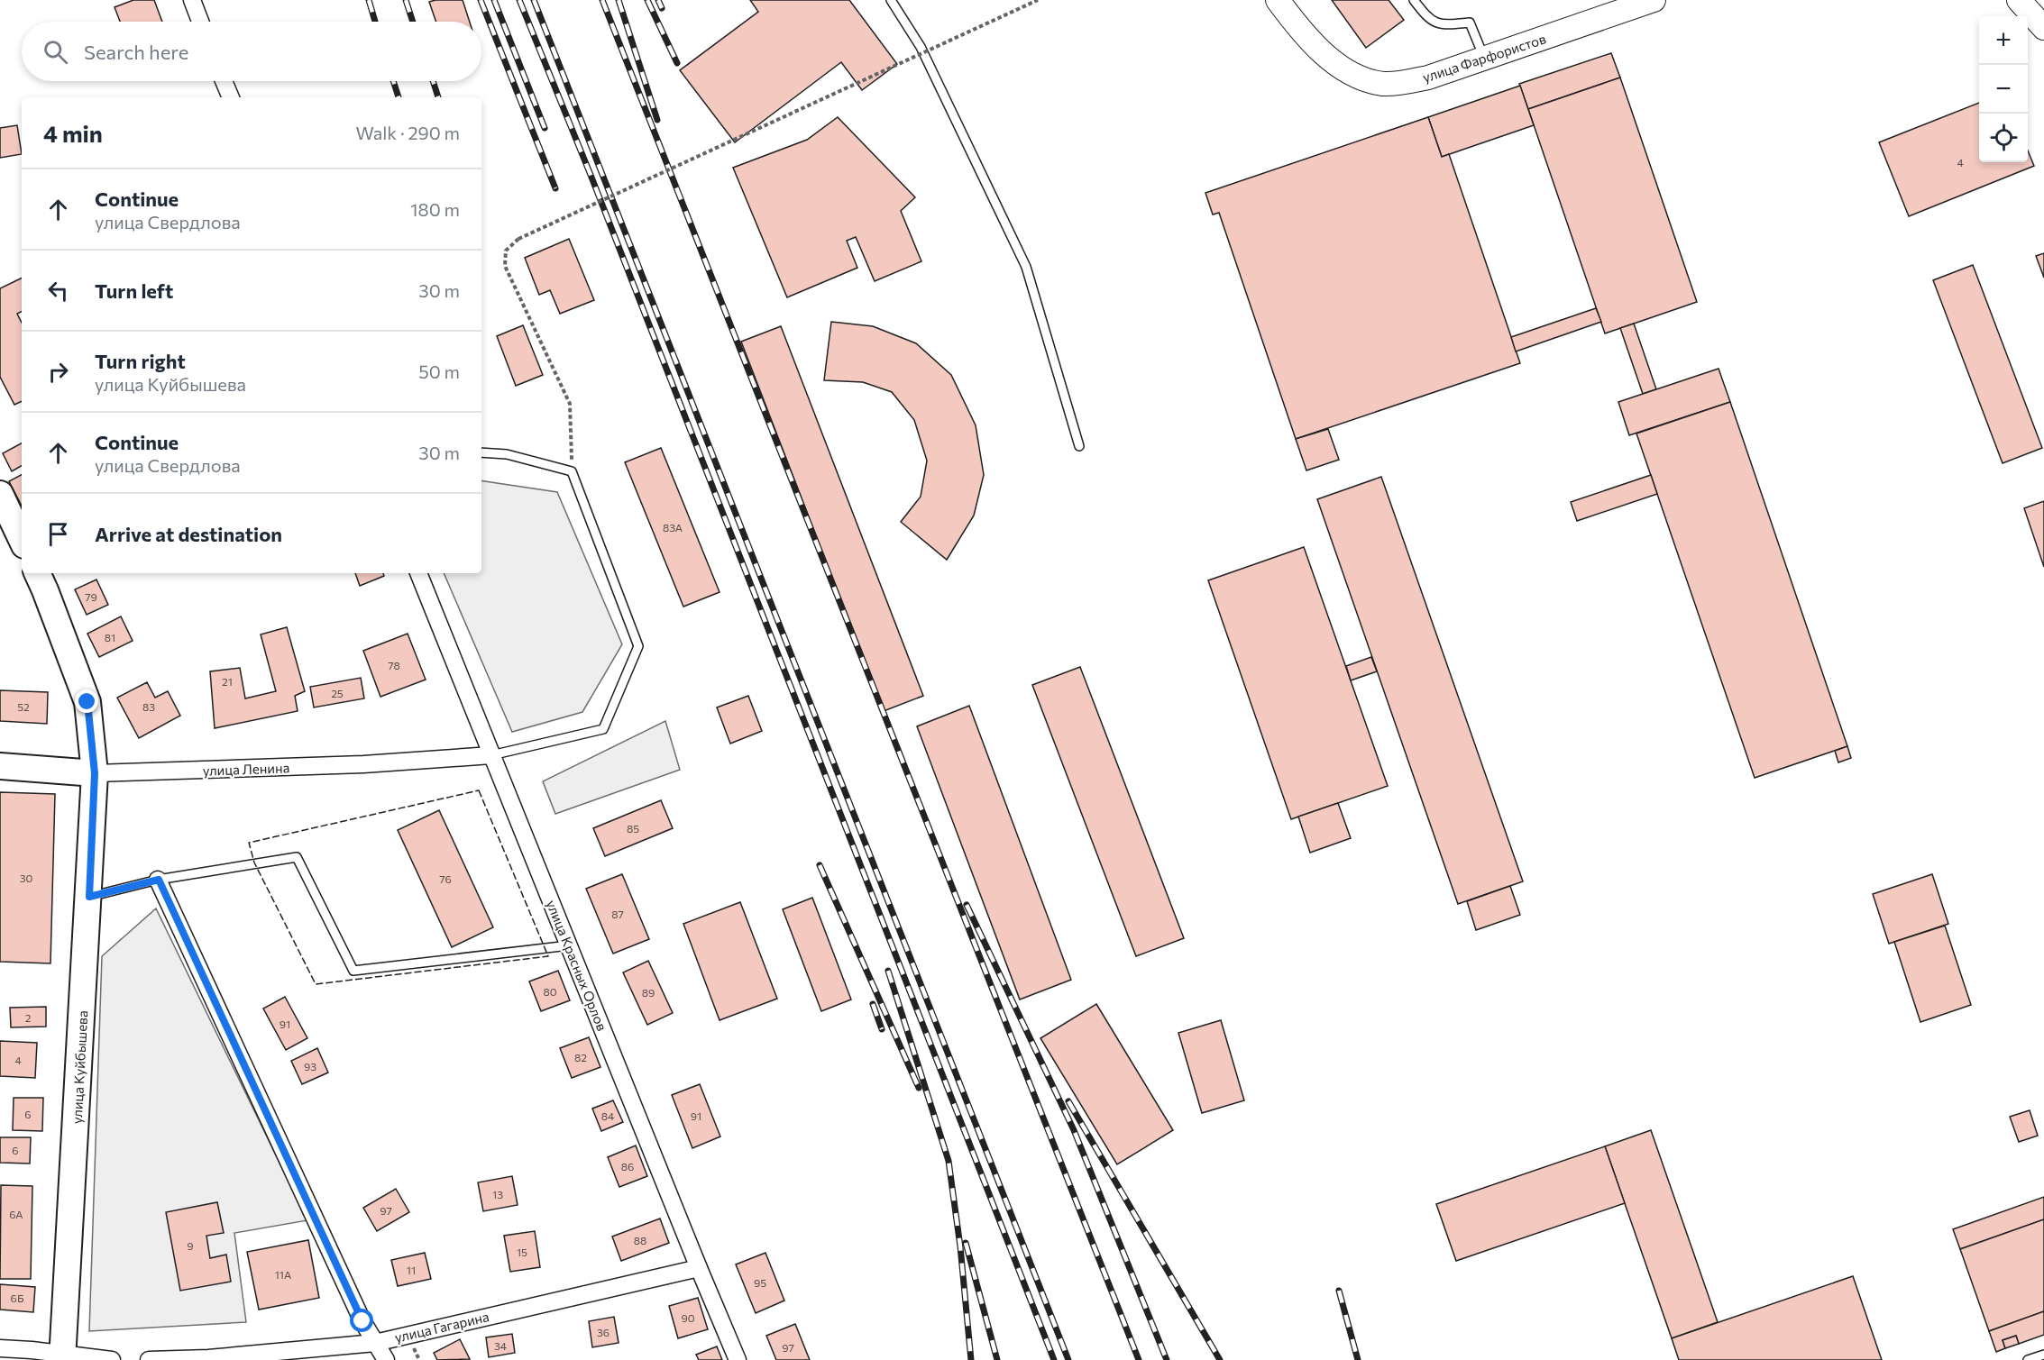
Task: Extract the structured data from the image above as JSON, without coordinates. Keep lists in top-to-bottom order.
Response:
{
  "streets": {
    "main road": ["улица Ленина", "улица Куйбышева"],
    "street": ["улица Фарфористов", "улица Красных Орлов", "улица Гагарина"]
  },
  "crossings": [
    ["улица Ленина", "улица Красных Орлов"],
    ["улица Ленина", "улица Куйбышева"],
    ["улица Красных Орлов", "улица Гагарина"]
  ],
  "house_numbers": [
    "4",
    "83А",
    "79",
    "81",
    "78",
    "21",
    "25",
    "52",
    "83",
    "85",
    "30",
    "76",
    "87",
    "80",
    "89",
    "2",
    "91",
    "82",
    "4",
    "93",
    "6",
    "84",
    "91",
    "6",
    "86",
    "13",
    "97",
    "6А",
    "88",
    "9",
    "15",
    "11",
    "11А",
    "95",
    "6Б",
    "90",
    "36",
    "34",
    "97"
  ],
  "page": {
    "map_buttons": ["+", "−"],
    "search": "Search here",
    "heading": ["4 min", "Walk · 290 m"],
    "list": [
      ["Continue", "улица Свердлова", "180 m"],
      ["Turn left", "30 m"],
      ["Turn right", "улица Куйбышева", "50 m"],
      ["Continue", "улица Свердлова", "30 m"],
      "Arrive at destination"
    ]
  }
}
